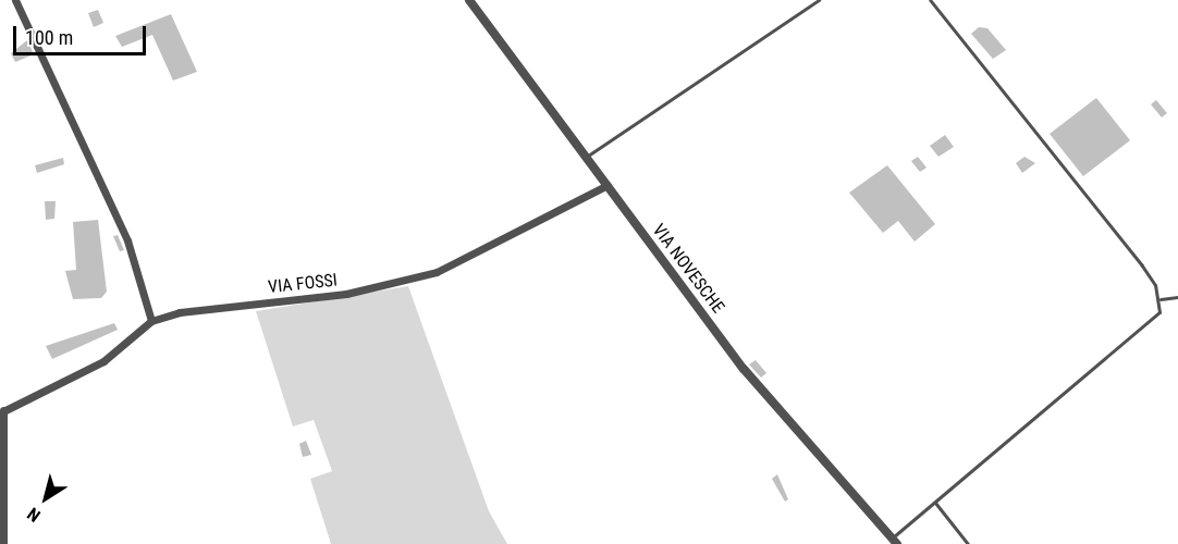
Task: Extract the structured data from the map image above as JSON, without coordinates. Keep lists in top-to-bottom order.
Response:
{
  "streets": {
    "street": ["VIA NOVESCHE", "VIA FOSSI"]
  },
  "crossings": [
    ["VIA NOVESCHE", "VIA FOSSI"]
  ],
  "scale_bar": "100 m",
  "north": "bottom left"
}
